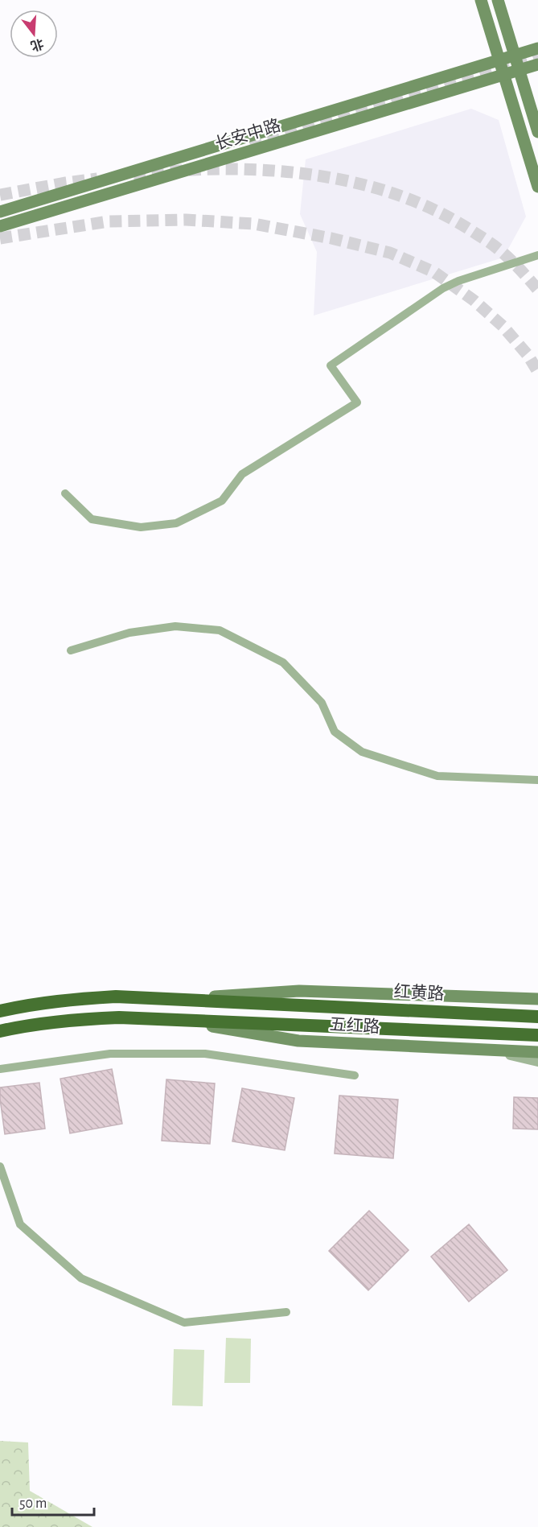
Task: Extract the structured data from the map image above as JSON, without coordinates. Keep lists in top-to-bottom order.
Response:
{
  "streets": {
    "highway": ["红黄路", "五红路"],
    "main road": ["长安中路"]
  },
  "crossings": [
    ["红黄路", "五红路"]
  ],
  "scale_bar": "50 m",
  "north": "bottom"
}
